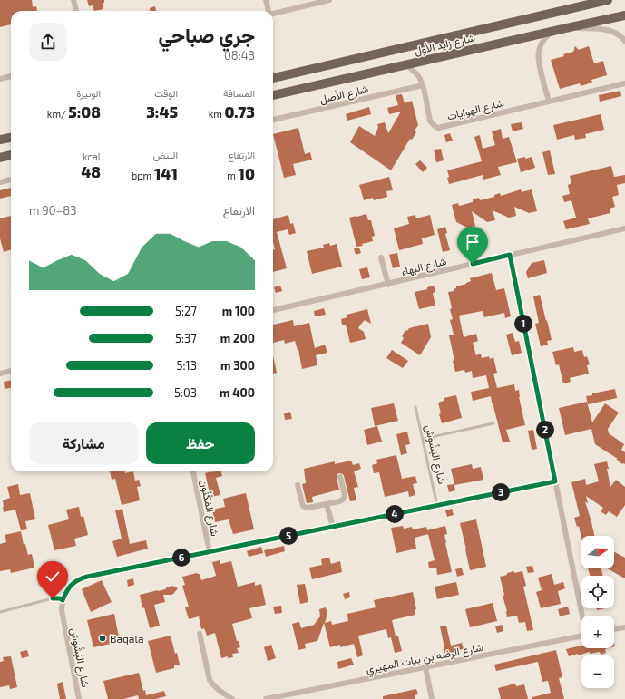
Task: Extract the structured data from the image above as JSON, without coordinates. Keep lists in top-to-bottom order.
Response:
{
  "streets": {
    "main road": ["شارع زايد الأول"],
    "street": [
      "شارع الأصل",
      "شارع الهوايات",
      "شارع البهاء",
      "شارع البَشُوش",
      "شارع المَكْنُون",
      "شارع الرضه بن بيات المهيري"
    ]
  },
  "crossings": [
    ["شارع زايد الأول", "شارع الهوايات"],
    ["شارع الأصل", "شارع الهوايات"]
  ],
  "places": ["Baqala"],
  "north": "right",
  "page": {
    "heading": ["جري صباحي", "08:43"],
    "stats": [
      ["المسافة", "0.73 km"],
      ["الوقت", "3:45"],
      ["الوتيرة", "5:08 /km"],
      ["الارتفاع", "10 m"],
      ["النبض", "141 bpm"],
      ["kcal", "48"]
    ],
    "chart": ["الارتفاع", "83–90 m"],
    "list": [
      {
        "name": "100 m",
        "note": "5:27"
      },
      {
        "name": "200 m",
        "note": "5:37"
      },
      {
        "name": "300 m",
        "note": "5:13"
      },
      {
        "name": "400 m",
        "note": "5:03"
      }
    ],
    "pins": [
      "1",
      "2",
      "3",
      "4",
      "5",
      "6"
    ],
    "buttons": ["حفظ", "مشاركة"],
    "map_buttons": ["+", "−"]
  }
}
